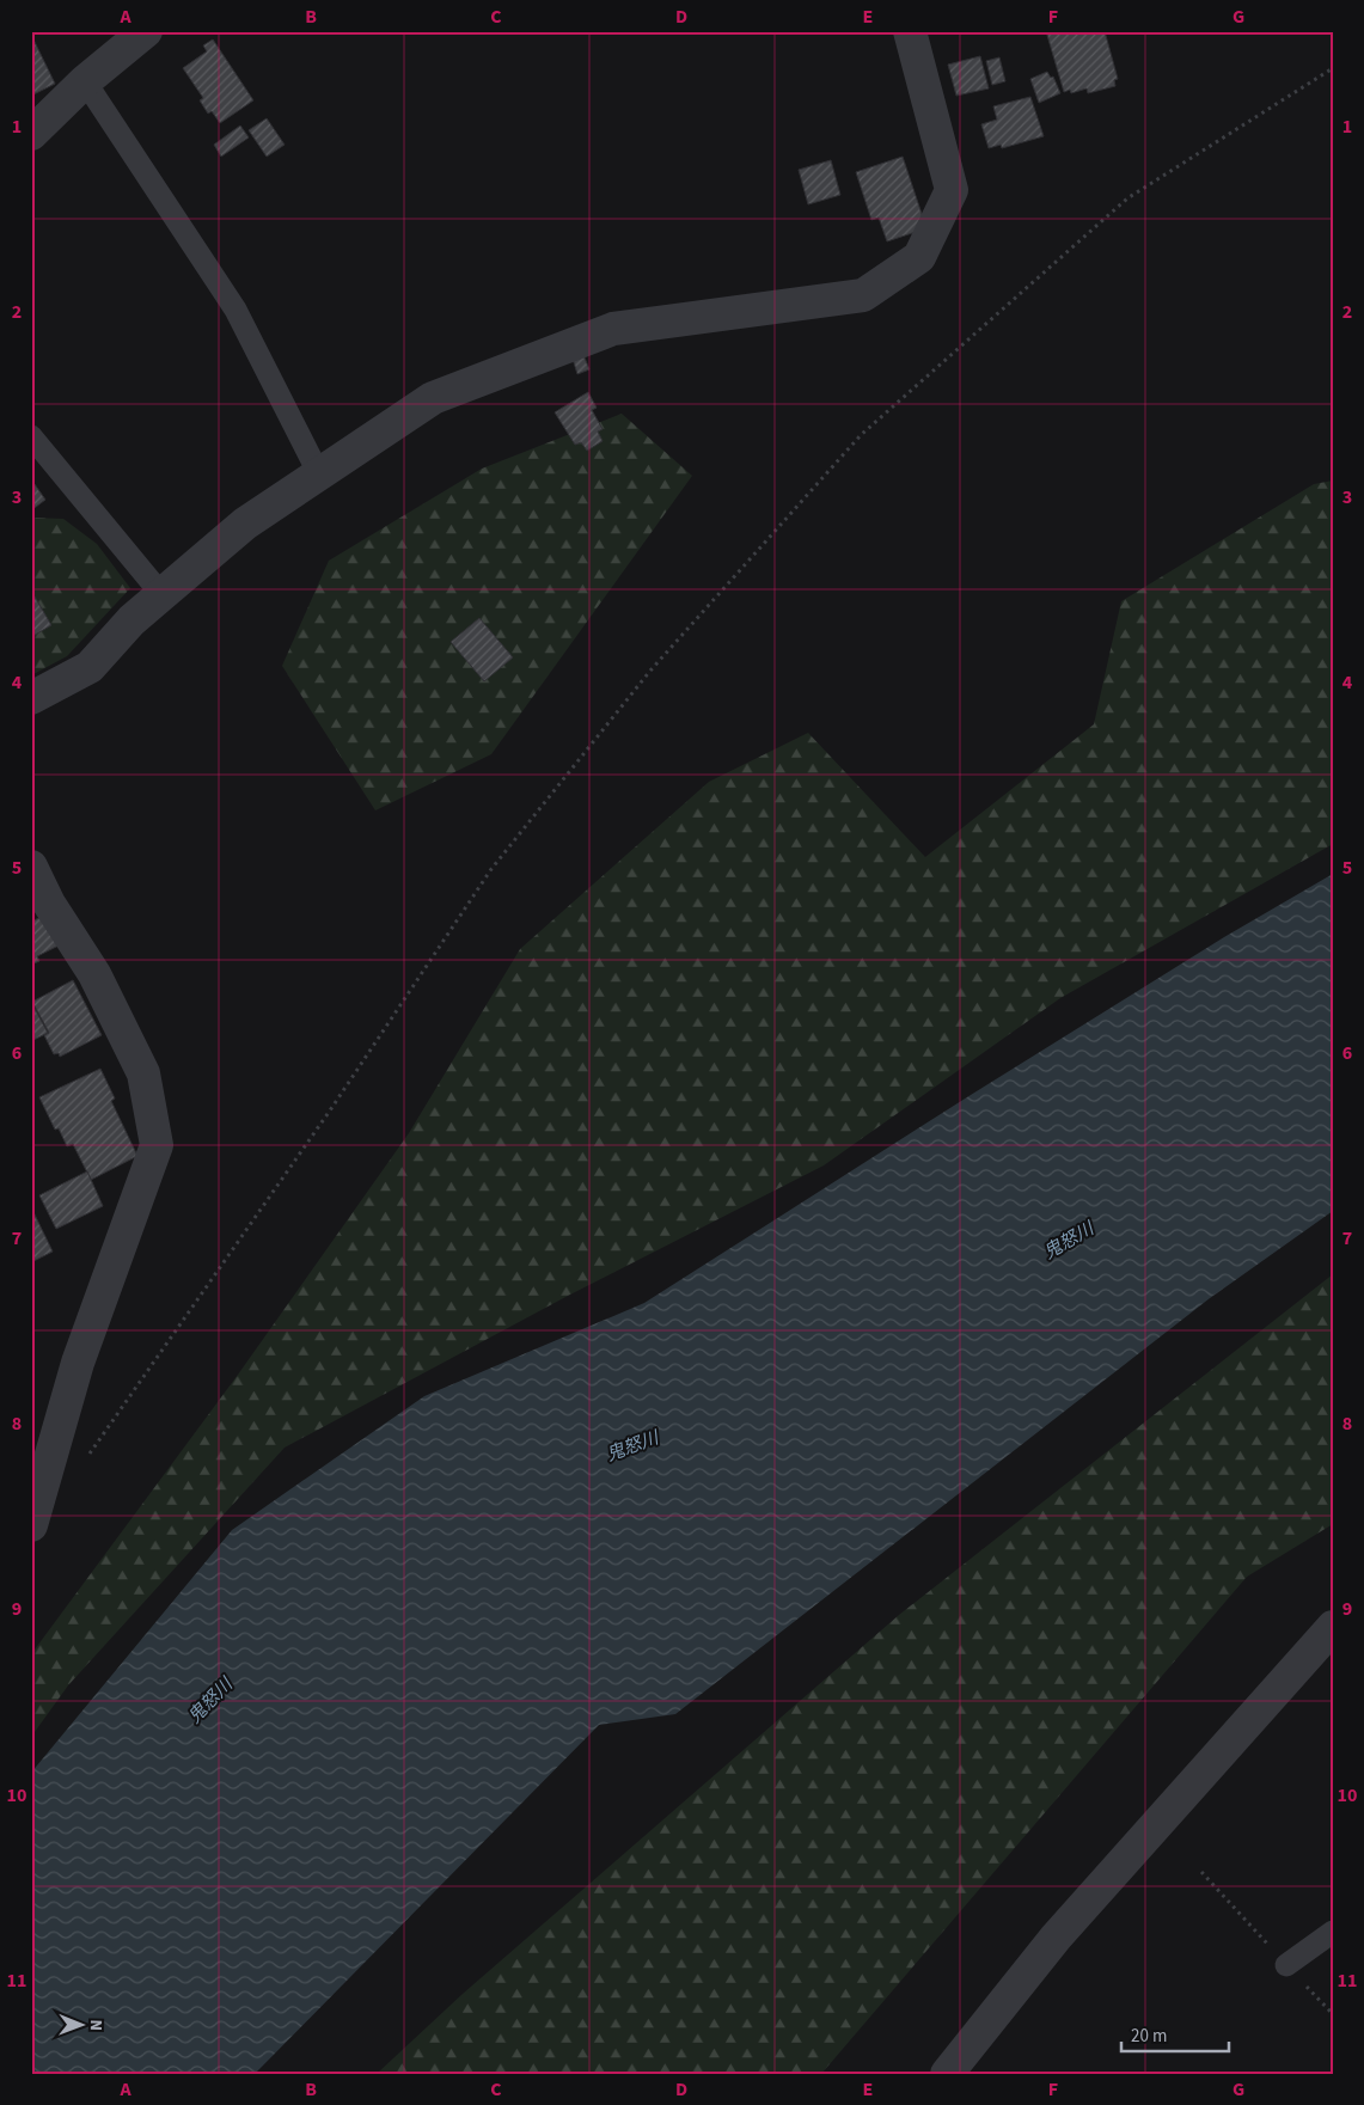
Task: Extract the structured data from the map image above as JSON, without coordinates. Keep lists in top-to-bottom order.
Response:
{
  "water": ["鬼怒川"],
  "scale_bar": "20 m",
  "north": "right",
  "grid": {
    "columns": [
      "A",
      "B",
      "C",
      "D",
      "E",
      "F",
      "G"
    ],
    "rows": [
      "1",
      "2",
      "3",
      "4",
      "5",
      "6",
      "7",
      "8",
      "9",
      "10",
      "11"
    ]
  }
}
